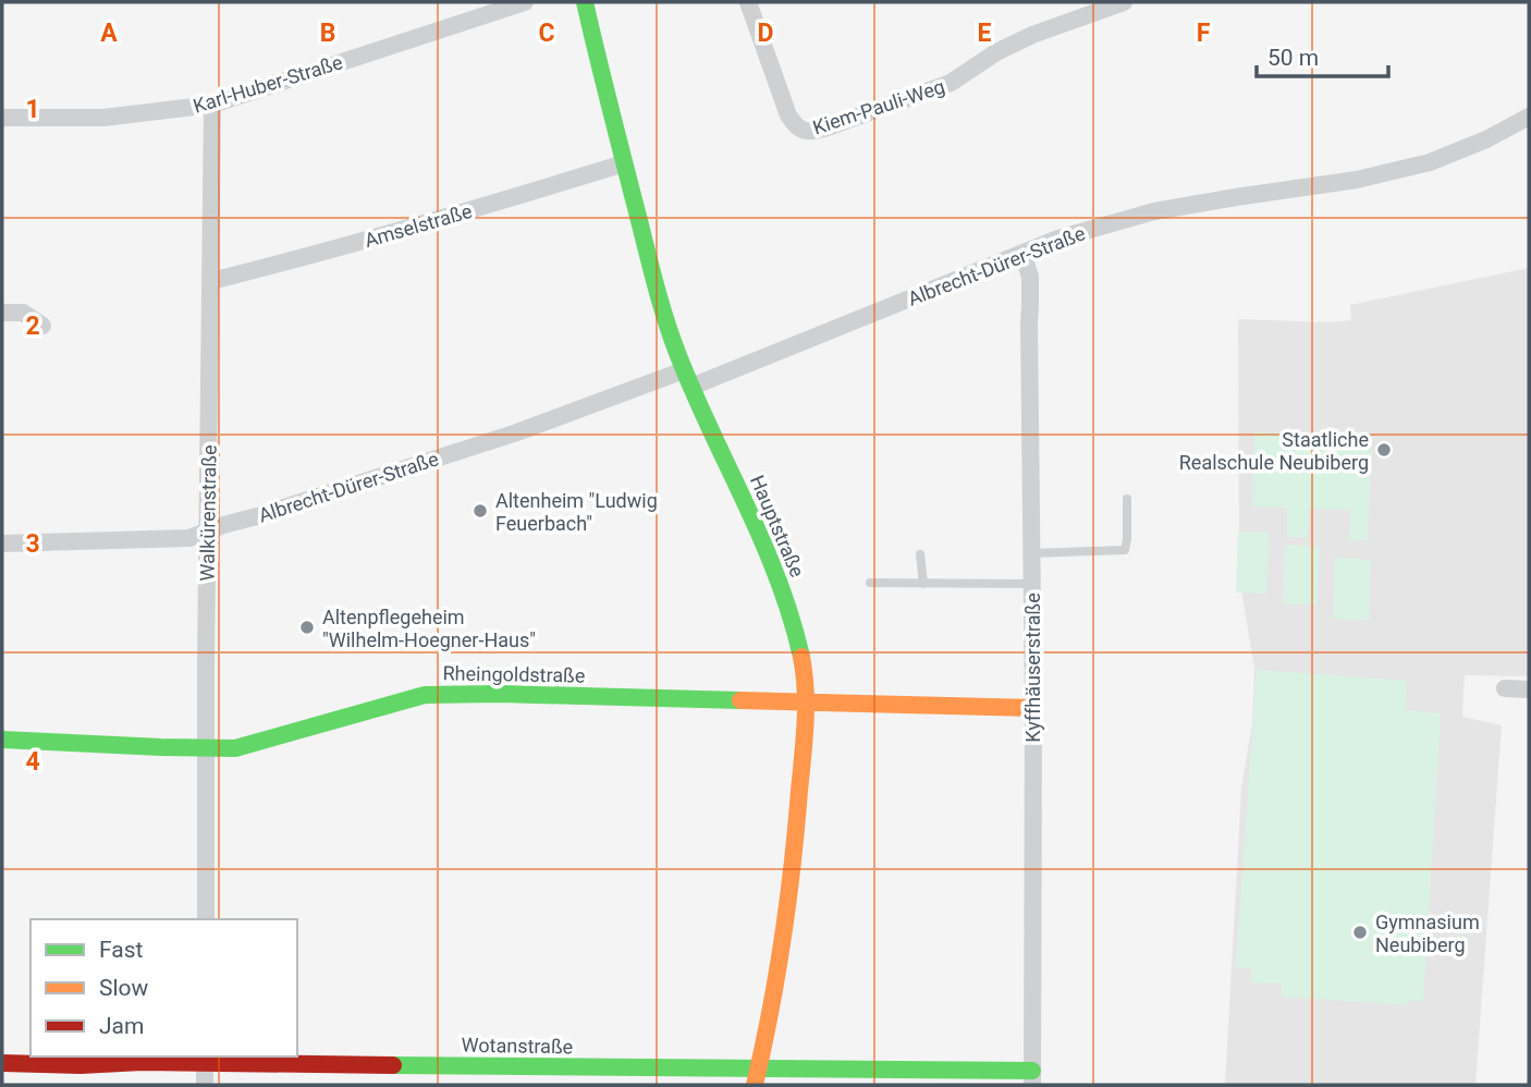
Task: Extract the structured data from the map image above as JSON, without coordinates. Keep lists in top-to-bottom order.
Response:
{
  "streets": {
    "street": [
      "Karl-Huber-Straße",
      "Kiem-Pauli-Weg",
      "Amselstraße",
      "Albrecht-Dürer-Straße",
      "Walkürenstraße",
      "Hauptstraße",
      "Kyffhäuserstraße",
      "Rheingoldstraße",
      "Wotanstraße"
    ]
  },
  "crossings": [
    ["Karl-Huber-Straße", "Walkürenstraße"],
    ["Amselstraße", "Walkürenstraße"],
    ["Amselstraße", "Hauptstraße"],
    ["Albrecht-Dürer-Straße", "Walkürenstraße"],
    ["Albrecht-Dürer-Straße", "Hauptstraße"],
    ["Albrecht-Dürer-Straße", "Kyffhäuserstraße"],
    ["Walkürenstraße", "Rheingoldstraße"],
    ["Hauptstraße", "Rheingoldstraße"],
    ["Hauptstraße", "Wotanstraße"],
    ["Kyffhäuserstraße", "Rheingoldstraße"],
    ["Kyffhäuserstraße", "Wotanstraße"]
  ],
  "places": [
    "Staatliche Realschule Neubiberg",
    "Altenheim \"Ludwig Feuerbach\"",
    "Altenpflegeheim \"Wilhelm-Hoegner-Haus\"",
    "Gymnasium Neubiberg"
  ],
  "legend": ["Fast", "Slow", "Jam"],
  "scale_bar": "50 m",
  "grid": {
    "columns": [
      "A",
      "B",
      "C",
      "D",
      "E",
      "F"
    ],
    "rows": [
      "1",
      "2",
      "3",
      "4"
    ]
  }
}
